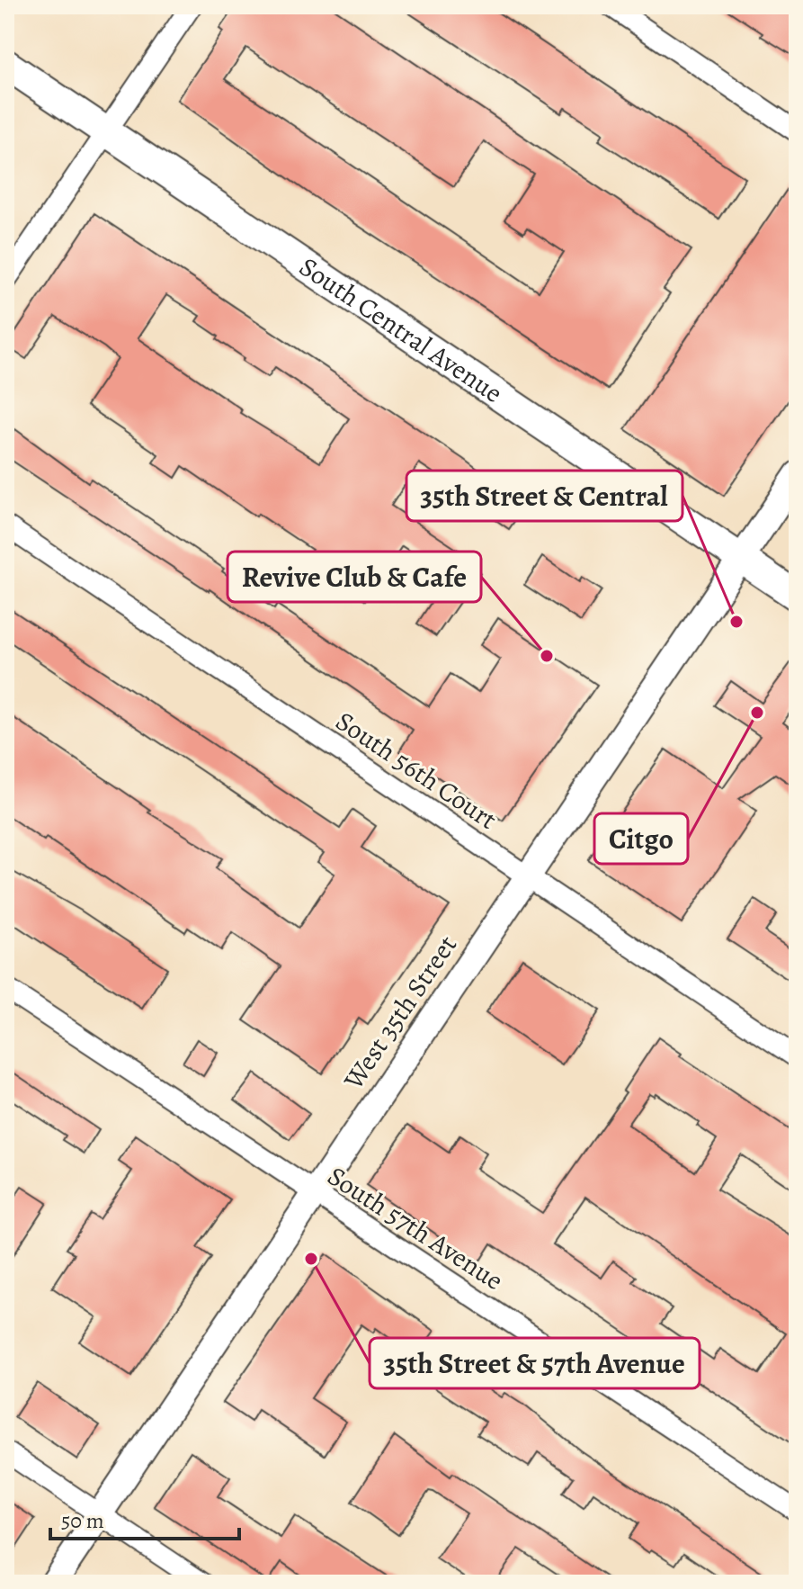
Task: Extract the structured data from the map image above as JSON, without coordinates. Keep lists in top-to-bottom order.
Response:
{
  "streets": {
    "main road": ["South Central Avenue"],
    "street": ["South 56th Court", "West 35th Street", "South 57th Avenue"]
  },
  "crossings": [
    ["South Central Avenue", "West 35th Street"],
    ["South 56th Court", "West 35th Street"],
    ["West 35th Street", "South 57th Avenue"]
  ],
  "places": [
    "35th Street & Central",
    "Revive Club & Cafe",
    "Citgo",
    "35th Street & 57th Avenue"
  ],
  "scale_bar": "50 m"
}
